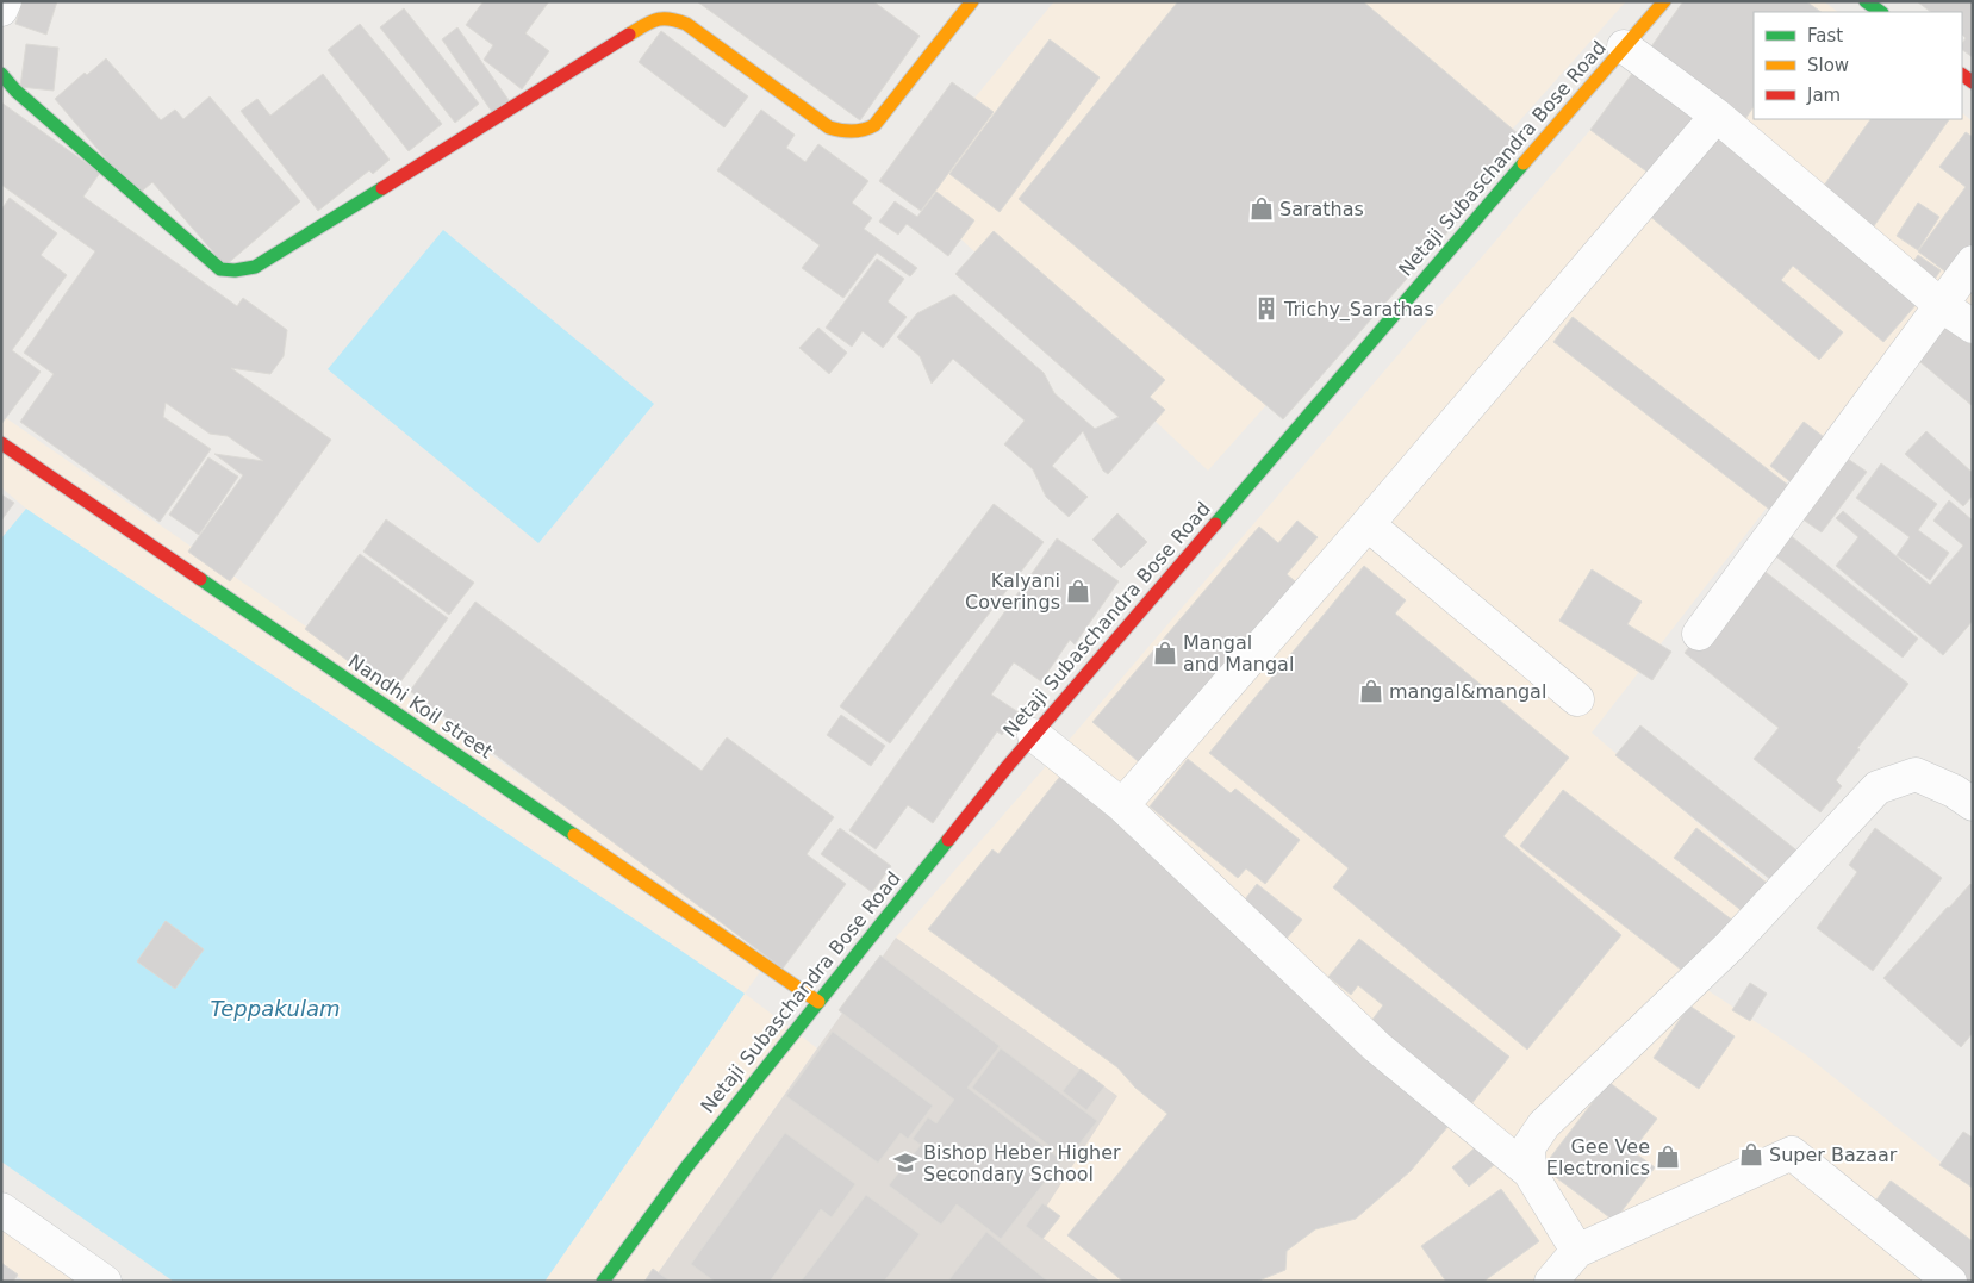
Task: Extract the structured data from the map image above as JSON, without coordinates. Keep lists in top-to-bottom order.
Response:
{
  "streets": {
    "street": ["Netaji Subaschandra Bose Road", "Nandhi Koil street"]
  },
  "crossings": [
    ["Netaji Subaschandra Bose Road", "Nandhi Koil street"]
  ],
  "water": ["Teppakulam"],
  "places": {
    "shop": [
      "Sarathas",
      "Kalyani Coverings",
      "Mangal and Mangal",
      "mangal&mangal",
      "Super Bazaar",
      "Gee Vee Electronics"
    ],
    "building": ["Trichy_Sarathas"],
    "school or university": ["Bishop Heber Higher Secondary School"]
  },
  "legend": ["Fast", "Slow", "Jam"]
}
